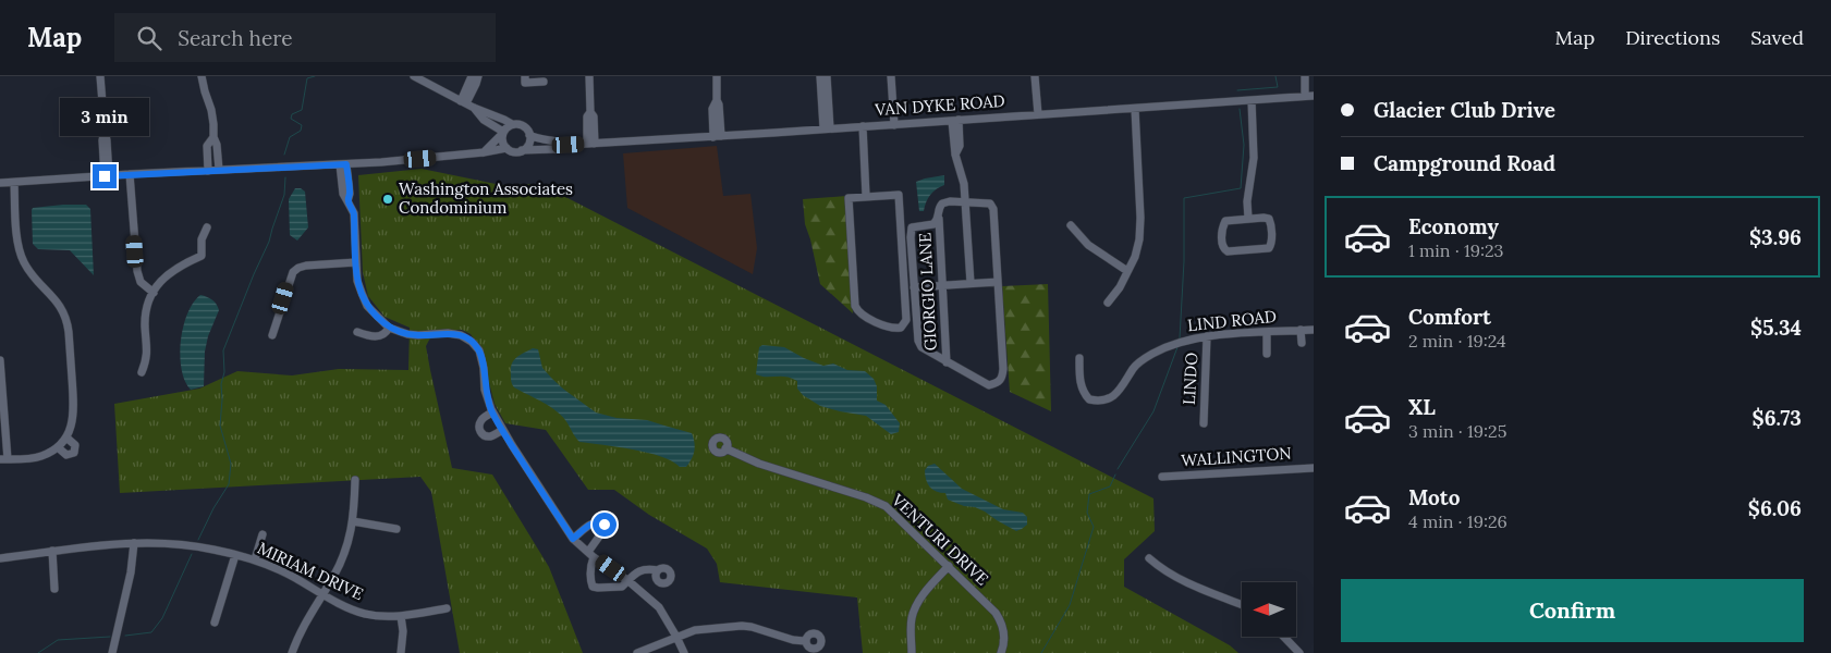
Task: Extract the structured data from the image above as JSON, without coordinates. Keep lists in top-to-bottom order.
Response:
{
  "streets": {
    "street": [
      "VAN DYKE ROAD",
      "GIORGIO LANE",
      "LIND ROAD",
      "LINDO",
      "WALLINGTON",
      "VENTURI DRIVE",
      "MIRIAM DRIVE"
    ]
  },
  "crossings": [
    ["LIND ROAD", "LINDO"]
  ],
  "places": ["Washington Associates Condominium"],
  "north": "left",
  "page": {
    "header": "Map",
    "search": "Search here",
    "nav": ["Map", "Directions", "Saved"],
    "banner": ["Glacier Club Drive", "Campground Road"],
    "bubble": "3 min",
    "list": [
      {
        "name": "Economy",
        "note": "1 min · 19:23",
        "value": "$3.96"
      },
      {
        "name": "Comfort",
        "note": "2 min · 19:24",
        "value": "$5.34"
      },
      {
        "name": "XL",
        "note": "3 min · 19:25",
        "value": "$6.73"
      },
      {
        "name": "Moto",
        "note": "4 min · 19:26",
        "value": "$6.06"
      }
    ],
    "buttons": "Confirm"
  }
}
